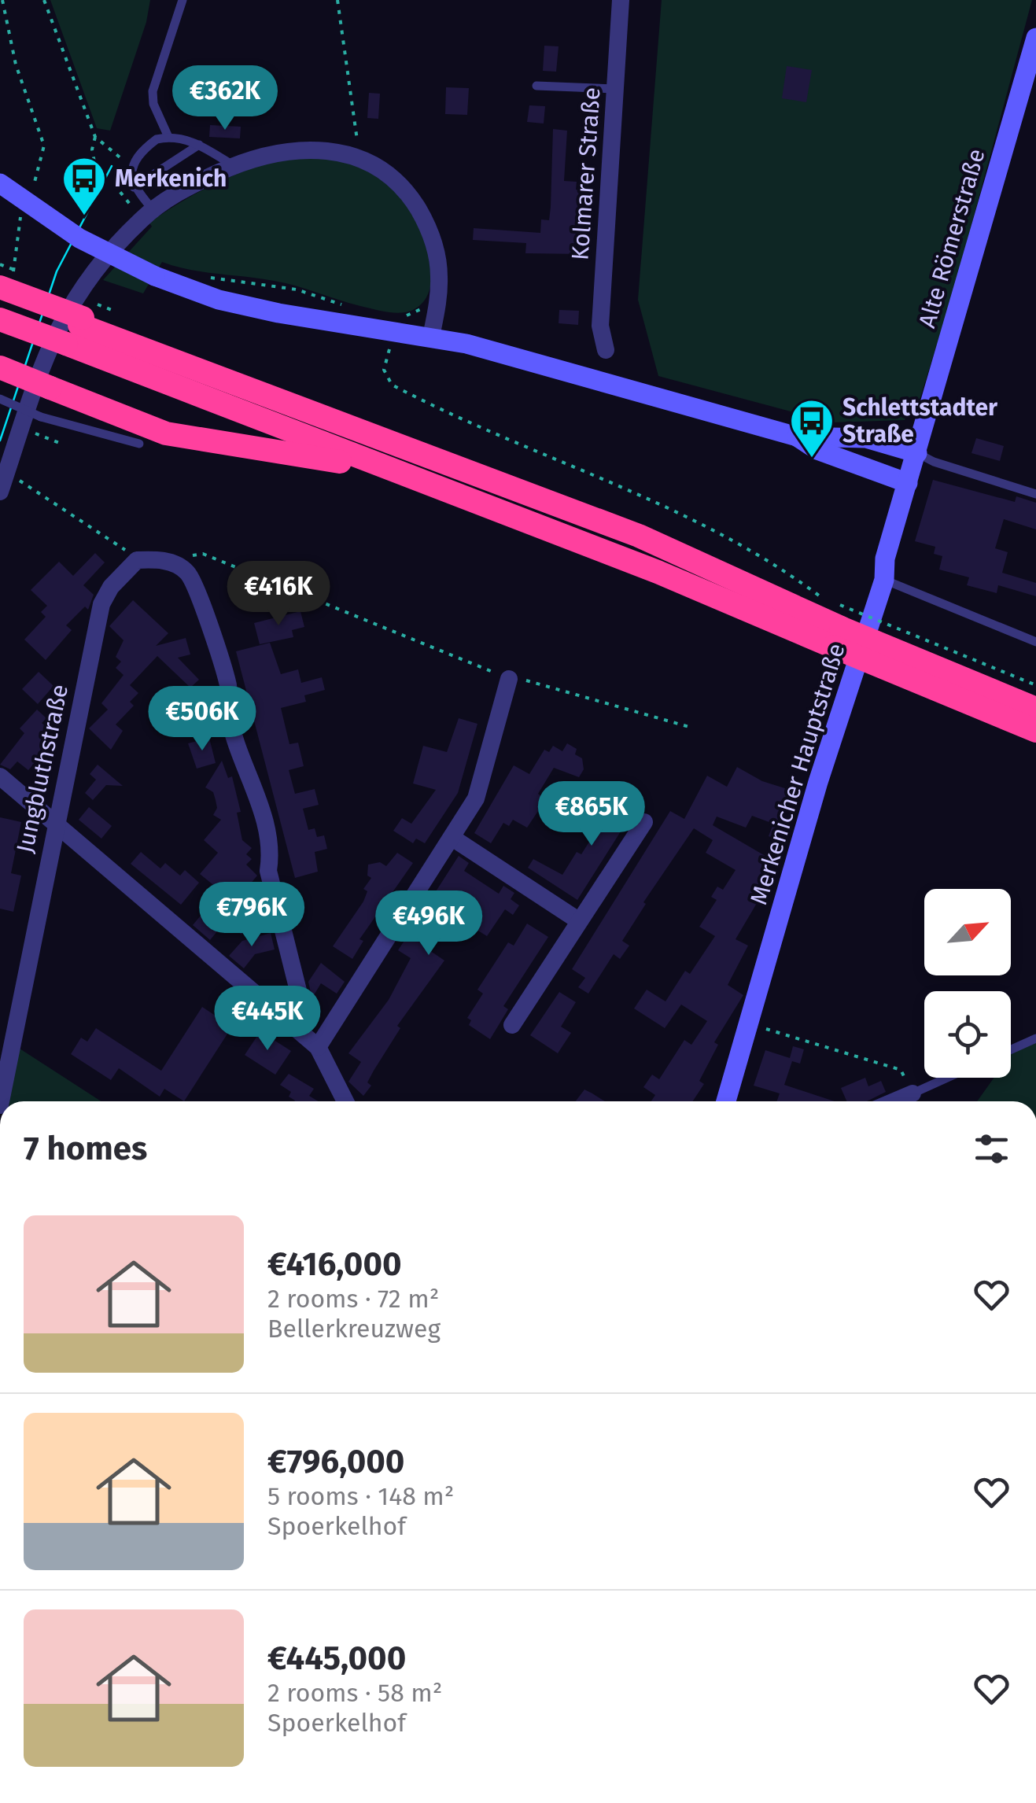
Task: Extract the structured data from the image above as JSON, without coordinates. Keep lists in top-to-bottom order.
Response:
{
  "streets": {
    "street": [
      "Kolmarer Straße",
      "Alte Römerstraße",
      "Jungbluthstraße",
      "Merkenicher Hauptstraße"
    ]
  },
  "crossings": [
    ["Alte Römerstraße", "Merkenicher Hauptstraße"]
  ],
  "places": {
    "bus stop": ["Merkenich", "Schlettstadter Straße"]
  },
  "north": "top right",
  "page": {
    "price": [
      "€362K",
      "€416K",
      "€506K",
      "€865K",
      "€796K",
      "€496K",
      "€445K"
    ],
    "heading": "7 homes",
    "list": [
      {
        "name": "€416,000",
        "note": "2 rooms · 72 m² · Bellerkreuzweg"
      },
      {
        "name": "€796,000",
        "note": "5 rooms · 148 m² · Spoerkelhof"
      },
      {
        "name": "€445,000",
        "note": "2 rooms · 58 m² · Spoerkelhof"
      }
    ]
  }
}
